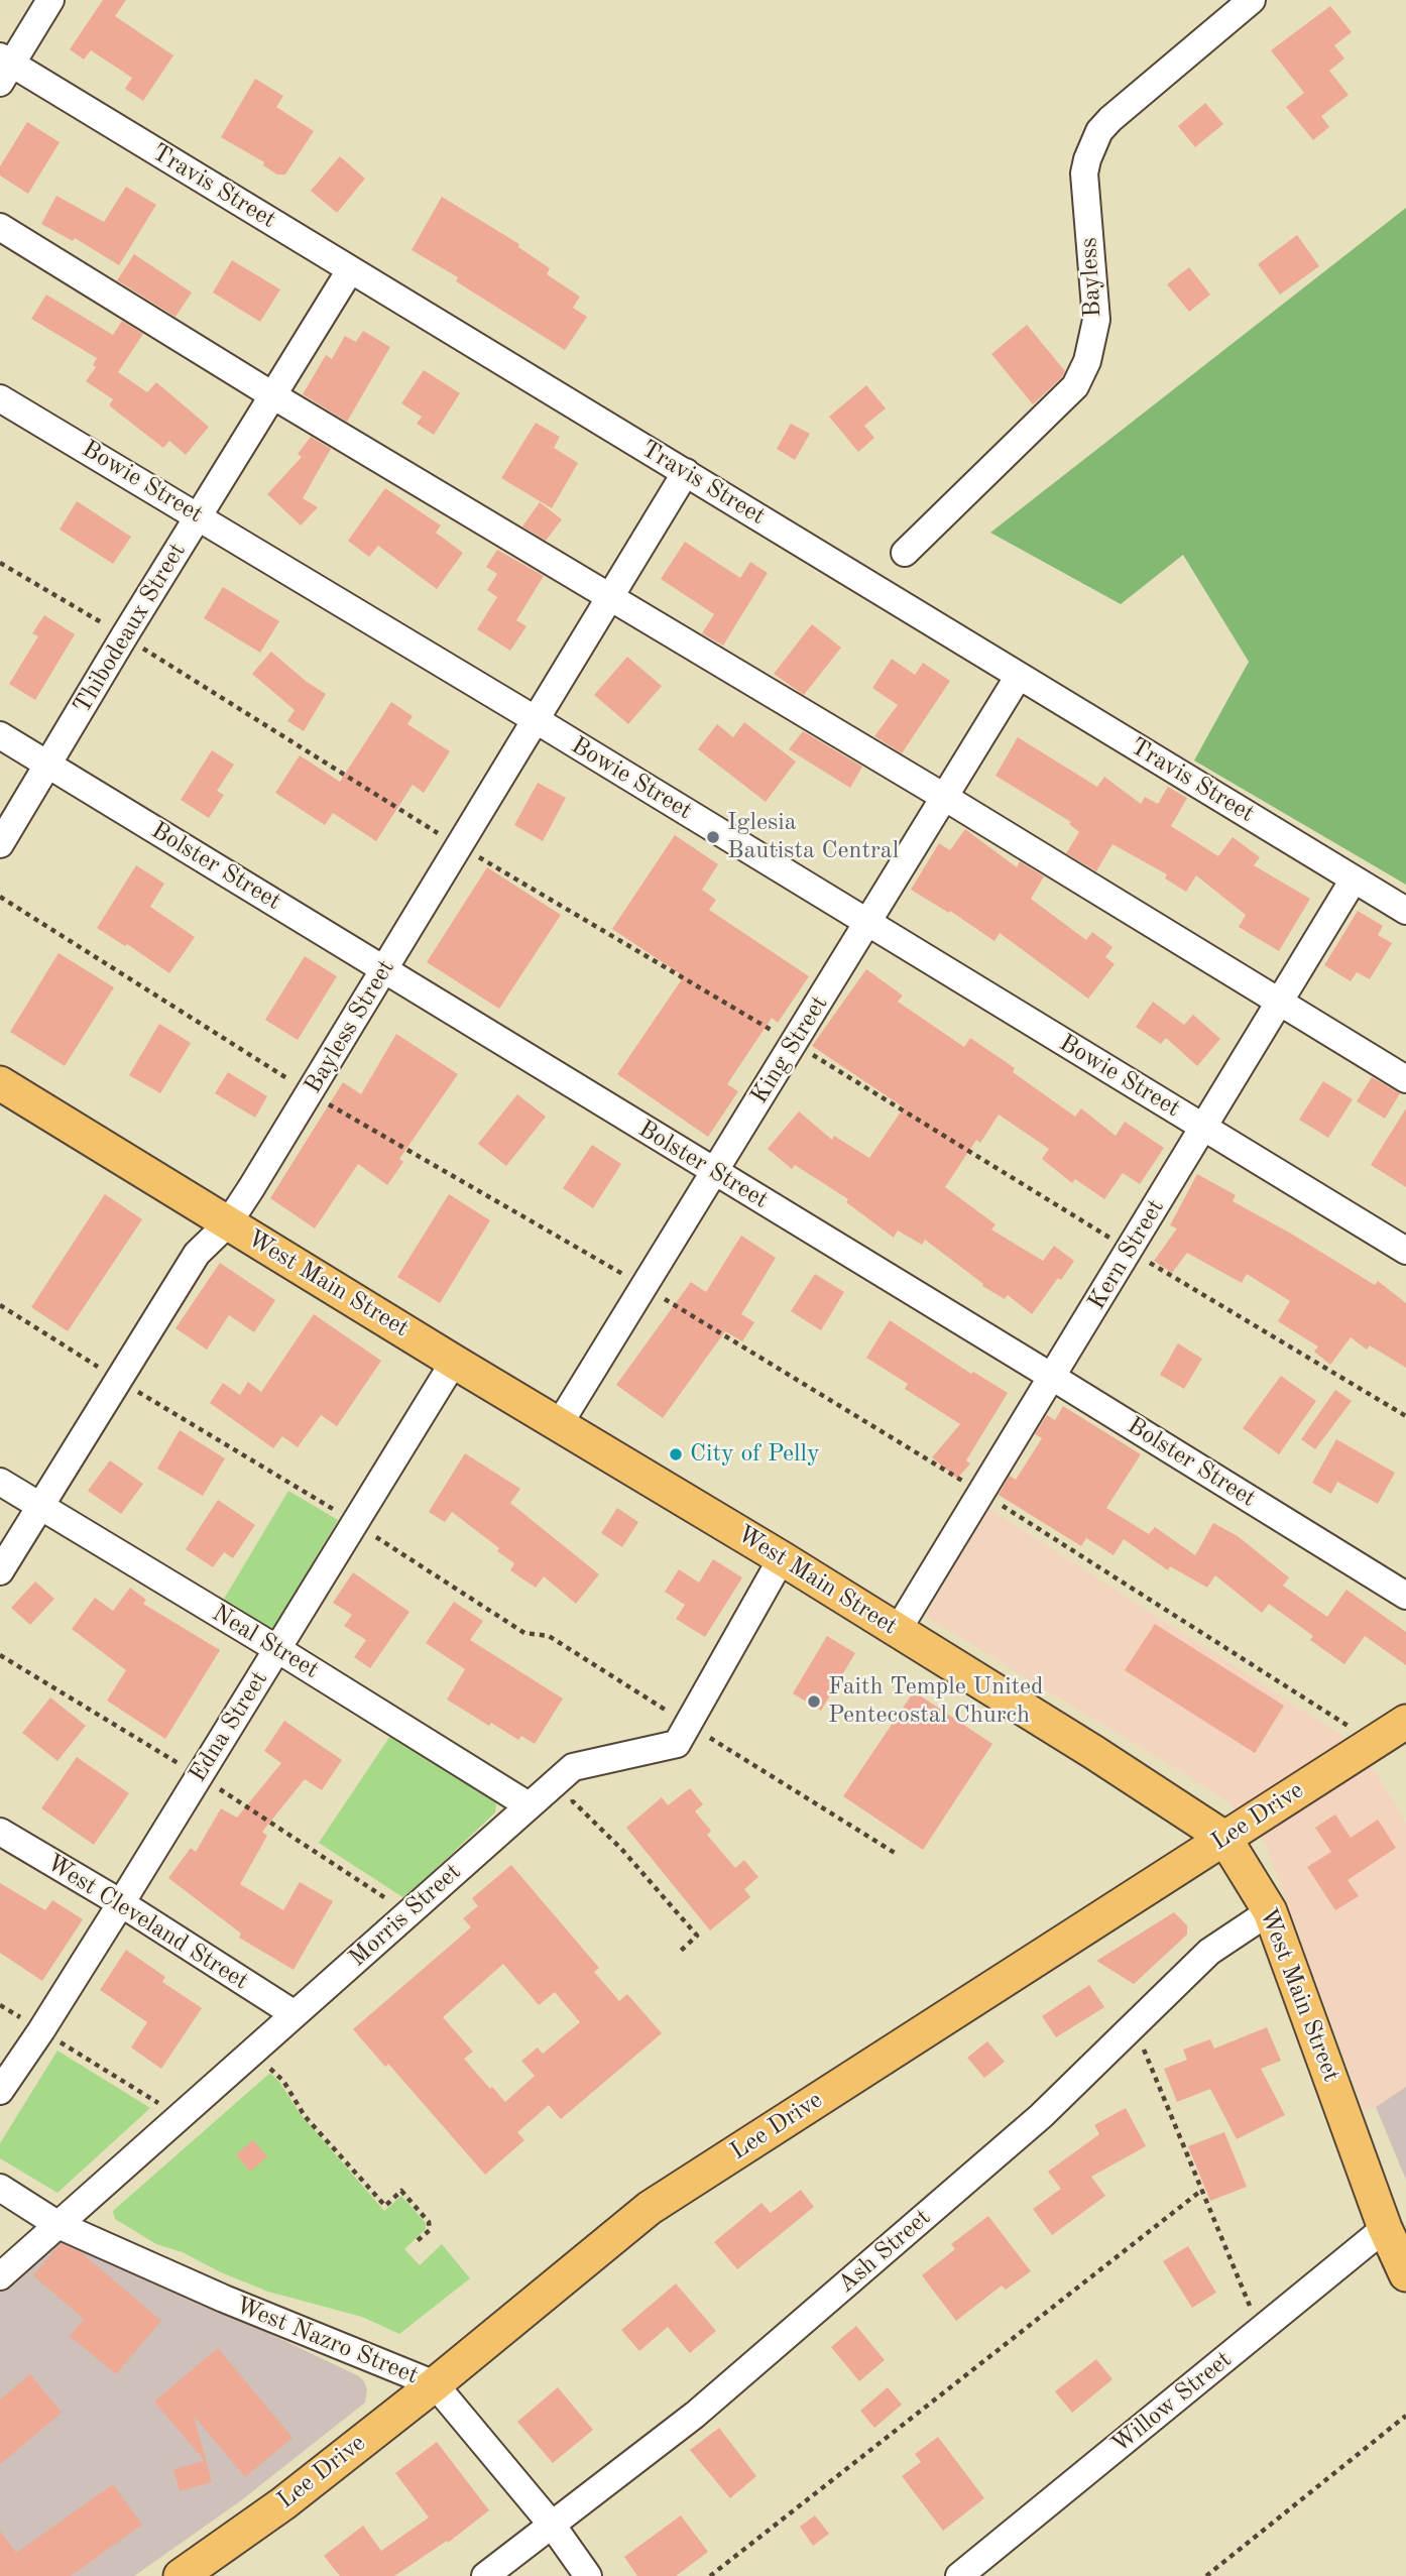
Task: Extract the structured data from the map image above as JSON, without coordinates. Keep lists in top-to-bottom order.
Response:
{
  "streets": {
    "main road": ["West Main Street", "Lee Drive"],
    "street": [
      "Travis Street",
      "Bayless",
      "Bowie Street",
      "Thibodeaux Street",
      "Bolster Street",
      "Bayless Street",
      "King Street",
      "Kern Street",
      "Neal Street",
      "Edna Street",
      "Morris Street",
      "West Cleveland Street",
      "Ash Street",
      "West Nazro Street",
      "Willow Street"
    ]
  },
  "crossings": [
    ["Travis Street", "Thibodeaux Street"],
    ["Travis Street", "Bayless Street"],
    ["Travis Street", "King Street"],
    ["Travis Street", "Kern Street"],
    ["Bowie Street", "Thibodeaux Street"],
    ["Bowie Street", "Bayless Street"],
    ["Bowie Street", "King Street"],
    ["Bowie Street", "Kern Street"],
    ["Thibodeaux Street", "Bolster Street"],
    ["Bolster Street", "Bayless Street"],
    ["Bolster Street", "King Street"],
    ["Bolster Street", "Kern Street"],
    ["Bayless Street", "West Main Street"],
    ["Bayless Street", "Neal Street"],
    ["King Street", "West Main Street"],
    ["Kern Street", "West Main Street"],
    ["West Main Street", "Edna Street"],
    ["West Main Street", "Lee Drive"],
    ["West Main Street", "Morris Street"],
    ["West Main Street", "Ash Street"],
    ["West Main Street", "Willow Street"],
    ["Neal Street", "Edna Street"],
    ["Neal Street", "Morris Street"],
    ["Edna Street", "West Cleveland Street"],
    ["Lee Drive", "West Nazro Street"],
    ["Morris Street", "West Cleveland Street"],
    ["Morris Street", "West Nazro Street"],
    ["Ash Street", "West Nazro Street"]
  ],
  "places": ["Iglesia Bautista Central", "City of Pelly", "Faith Temple United Pentecostal Church"]
}
